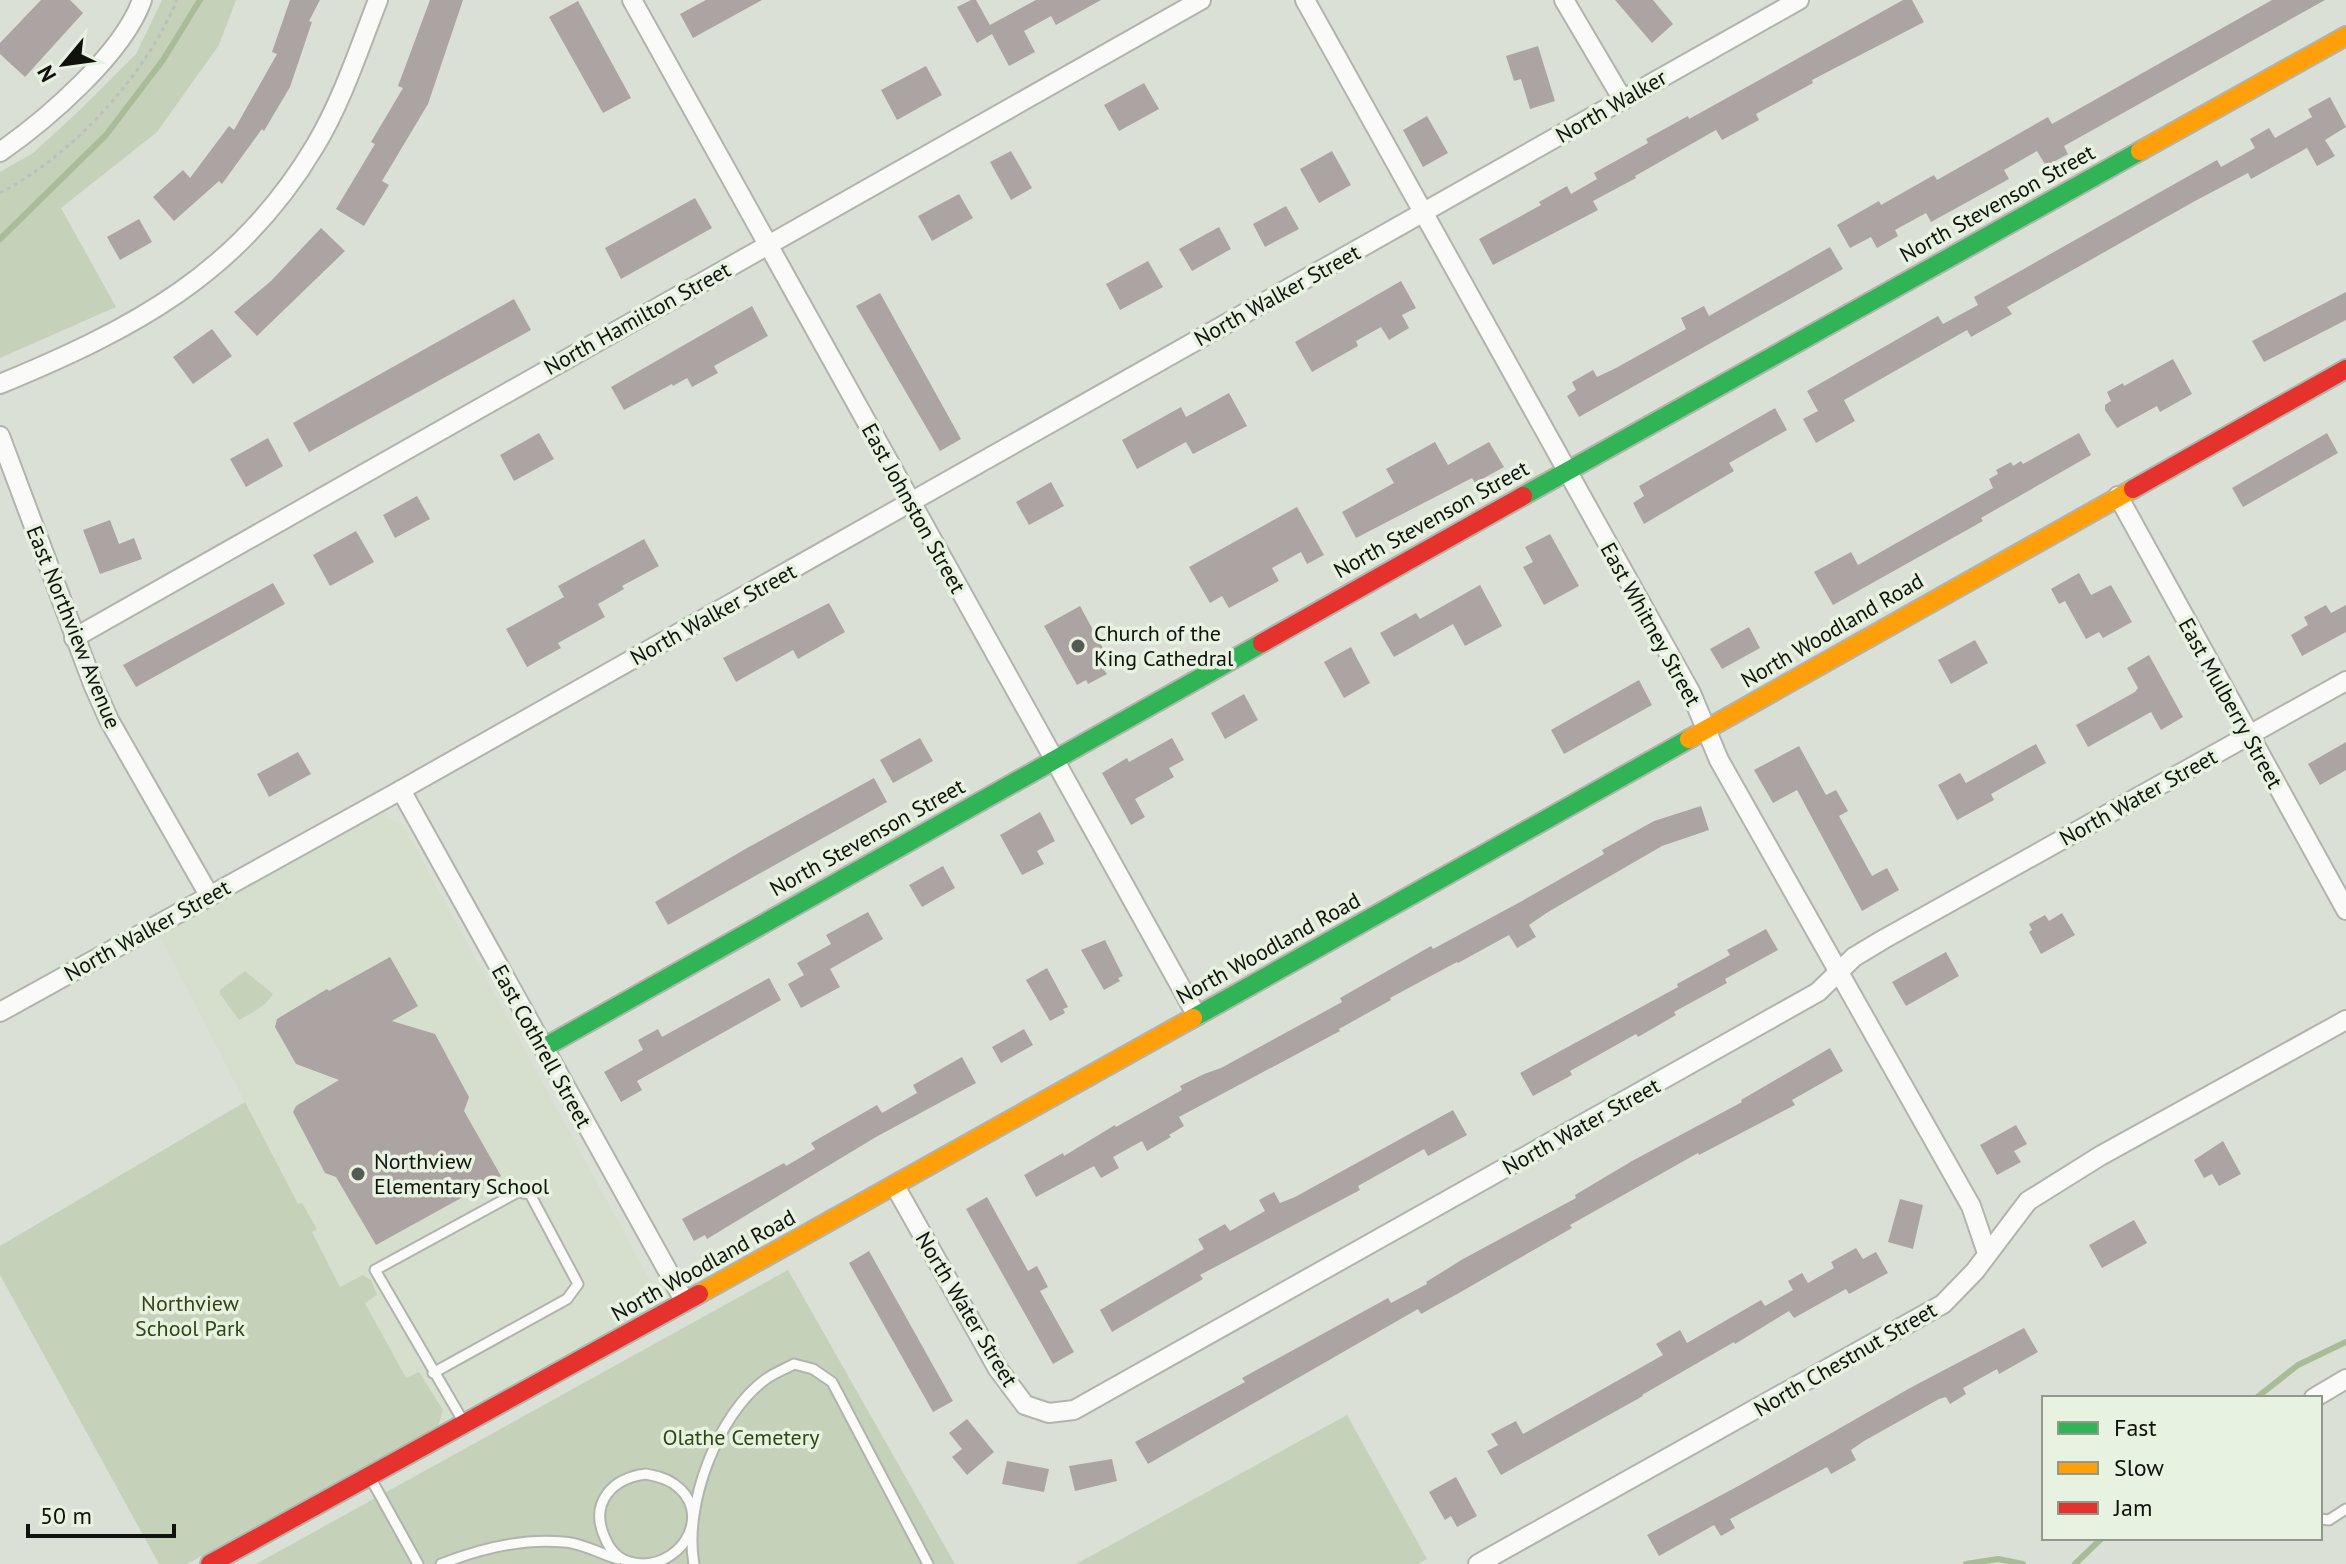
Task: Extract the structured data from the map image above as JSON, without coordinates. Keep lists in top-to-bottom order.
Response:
{
  "streets": {
    "street": [
      "North Walker",
      "North Stevenson Street",
      "North Walker Street",
      "North Hamilton Street",
      "East Johnston Street",
      "East Whitney Street",
      "East Northview Avenue",
      "North Woodland Road",
      "East Mulberry Street",
      "North Water Street",
      "East Cothrell Street",
      "North Chestnut Street"
    ]
  },
  "crossings": [
    ["North Walker", "North Walker Street"],
    ["North Walker", "East Whitney Street"],
    ["North Stevenson Street", "East Johnston Street"],
    ["North Stevenson Street", "East Whitney Street"],
    ["North Stevenson Street", "East Cothrell Street"],
    ["North Walker Street", "East Johnston Street"],
    ["North Walker Street", "East Whitney Street"],
    ["North Walker Street", "East Northview Avenue"],
    ["North Walker Street", "East Cothrell Street"],
    ["North Hamilton Street", "East Johnston Street"],
    ["North Hamilton Street", "East Northview Avenue"],
    ["East Johnston Street", "North Woodland Road"],
    ["East Whitney Street", "North Woodland Road"],
    ["East Whitney Street", "North Water Street"],
    ["East Whitney Street", "North Chestnut Street"],
    ["North Woodland Road", "East Mulberry Street"],
    ["North Woodland Road", "North Water Street"],
    ["North Woodland Road", "East Cothrell Street"],
    ["East Mulberry Street", "North Water Street"]
  ],
  "parks": ["Northview School Park", "Olathe Cemetery"],
  "places": ["Church of the King Cathedral", "Northview Elementary School"],
  "legend": ["Fast", "Slow", "Jam"],
  "scale_bar": "50 m",
  "north": "bottom left"
}
